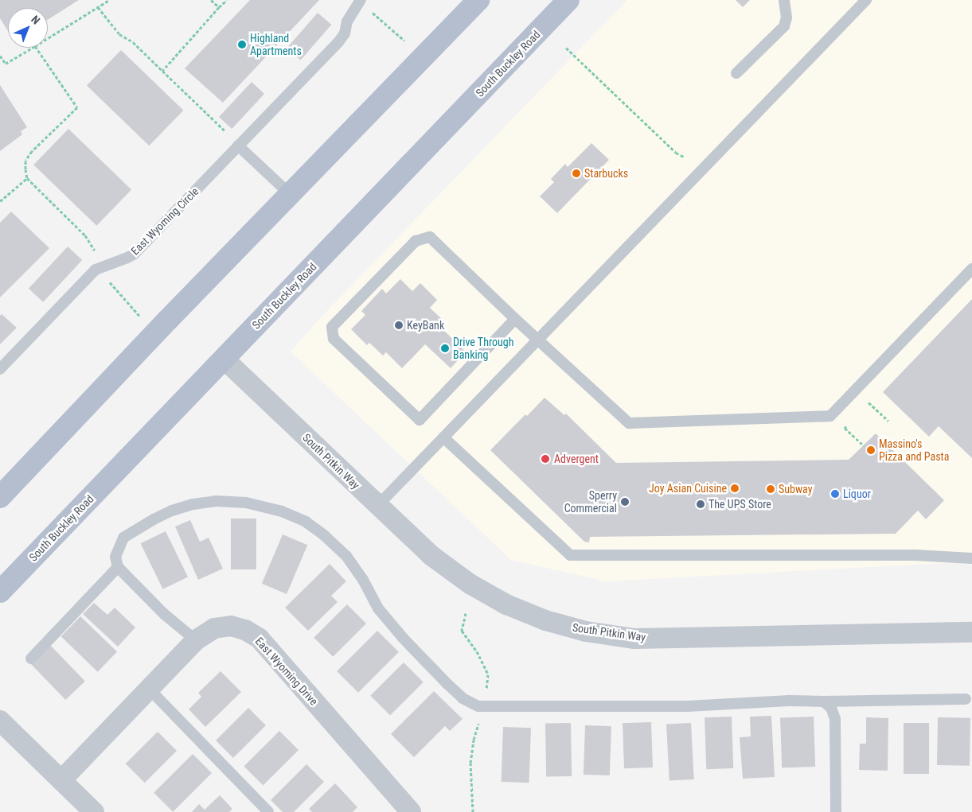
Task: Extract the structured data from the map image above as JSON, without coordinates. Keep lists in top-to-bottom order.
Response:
{
  "streets": {
    "main road": ["South Buckley Road"],
    "street": ["South Pitkin Way", "East Wyoming Drive"],
    "lane": ["East Wyoming Circle"]
  },
  "crossings": [
    ["South Buckley Road", "South Pitkin Way"]
  ],
  "places": [
    "Highland Apartments",
    "Starbucks",
    "KeyBank",
    "Drive Through Banking",
    "Massino's Pizza and Pasta",
    "Advergent",
    "Joy Asian Cuisine",
    "Subway",
    "Liquor",
    "Sperry Commercial",
    "The UPS Store"
  ],
  "north": "top right"
}
